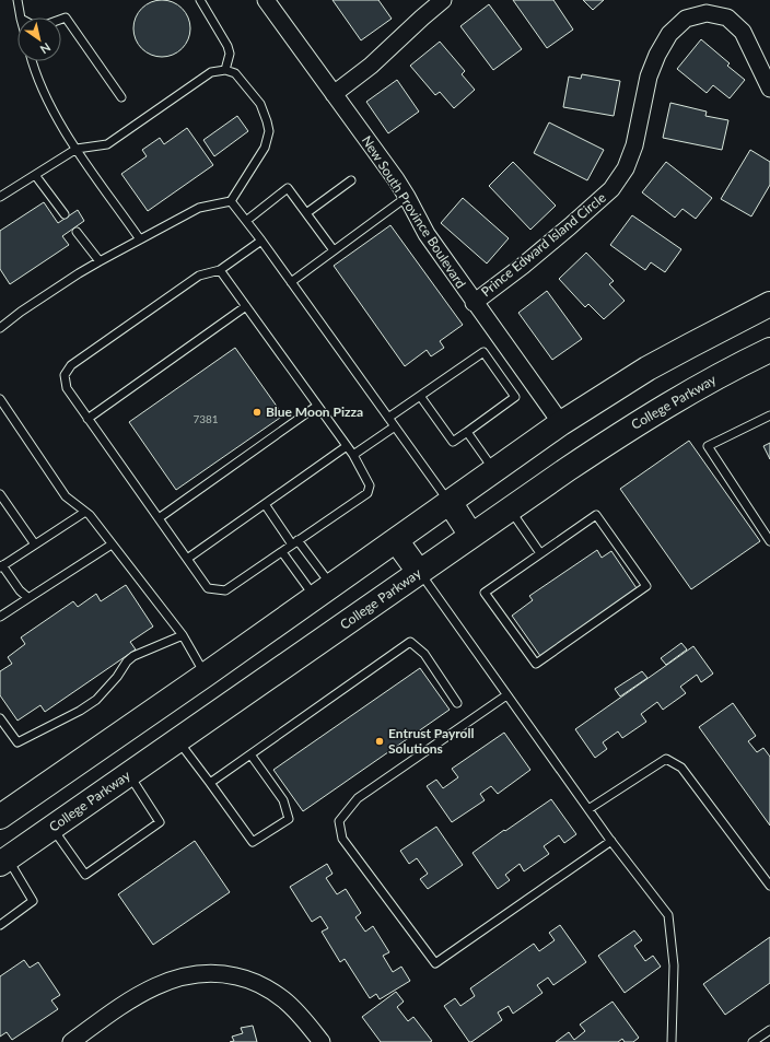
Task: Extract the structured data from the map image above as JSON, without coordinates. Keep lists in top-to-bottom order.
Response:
{
  "streets": {
    "main road": ["College Parkway"],
    "street": ["New South Province Boulevard", "Prince Edward Island Circle"]
  },
  "crossings": [
    ["New South Province Boulevard", "Prince Edward Island Circle"]
  ],
  "places": ["Blue Moon Pizza", "Entrust Payroll Solutions"],
  "house_numbers": ["7381"],
  "north": "bottom right"
}
